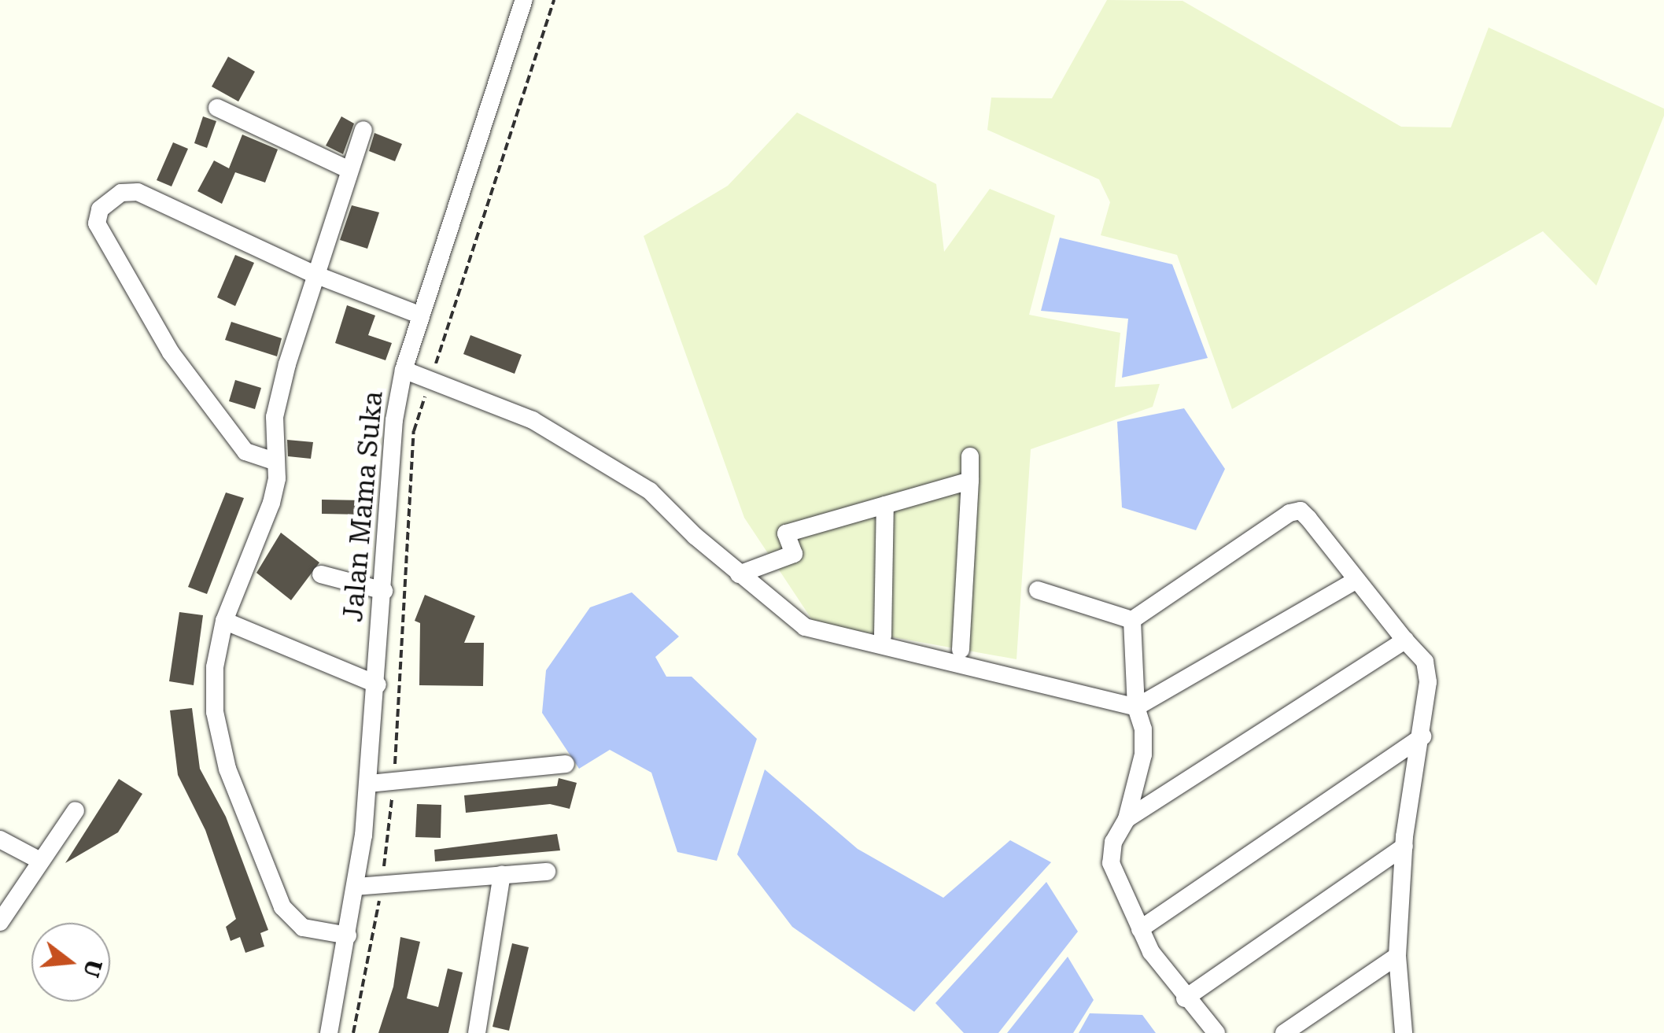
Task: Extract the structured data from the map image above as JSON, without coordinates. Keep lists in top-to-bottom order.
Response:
{
  "streets": {
    "street": ["Jalan Mama Suka"]
  },
  "north": "right"
}
